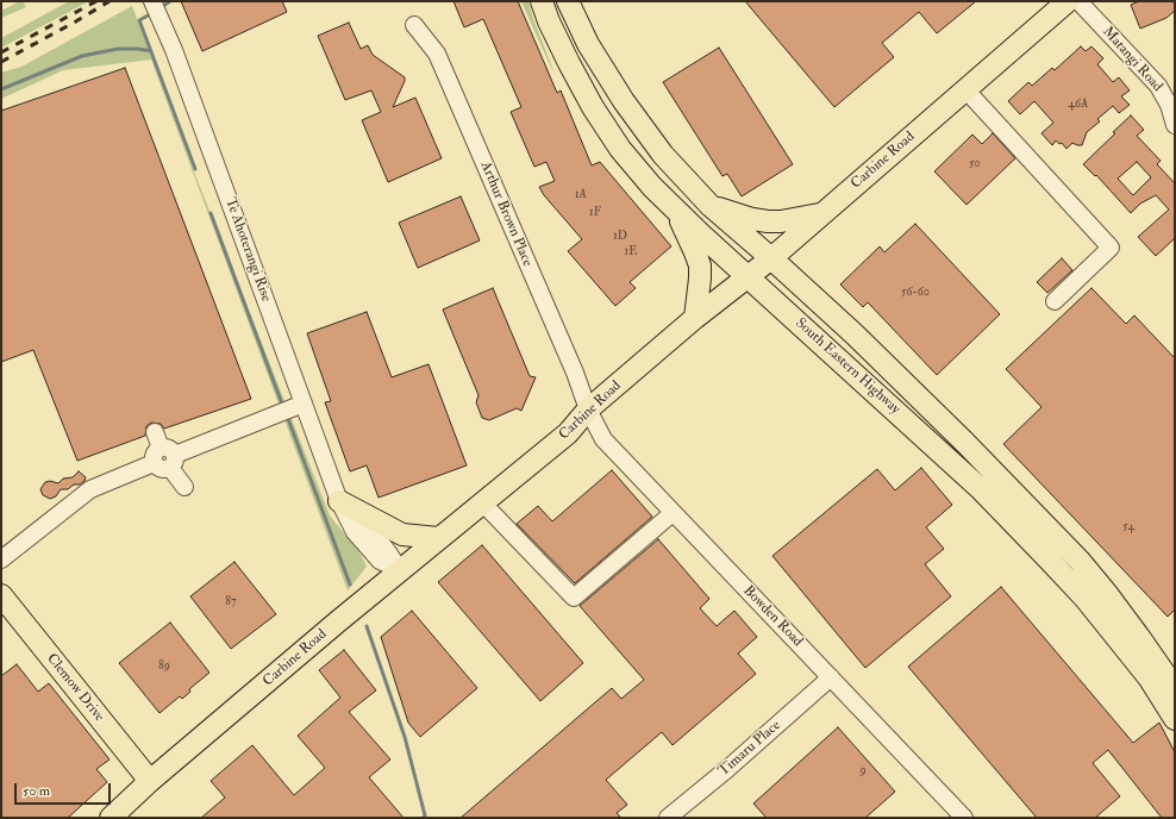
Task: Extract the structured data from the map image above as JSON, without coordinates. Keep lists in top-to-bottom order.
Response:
{
  "streets": {
    "main road": ["Carbine Road", "South Eastern Highway", "Clemow Drive"],
    "street": [
      "Matangi Road",
      "Arthur Brown Place",
      "Te Ahoterangi Rise",
      "Bowden Road",
      "Timaru Place"
    ]
  },
  "crossings": [
    ["Carbine Road", "Arthur Brown Place"],
    ["Carbine Road", "Te Ahoterangi Rise"],
    ["Carbine Road", "South Eastern Highway"],
    ["Carbine Road", "Bowden Road"],
    ["Carbine Road", "Clemow Drive"],
    ["Arthur Brown Place", "Bowden Road"],
    ["Bowden Road", "Timaru Place"]
  ],
  "house_numbers": [
    "46A",
    "50",
    "1A",
    "1F",
    "1D",
    "1E",
    "56-60",
    "54",
    "87",
    "89",
    "9"
  ],
  "scale_bar": "50 m"
}
